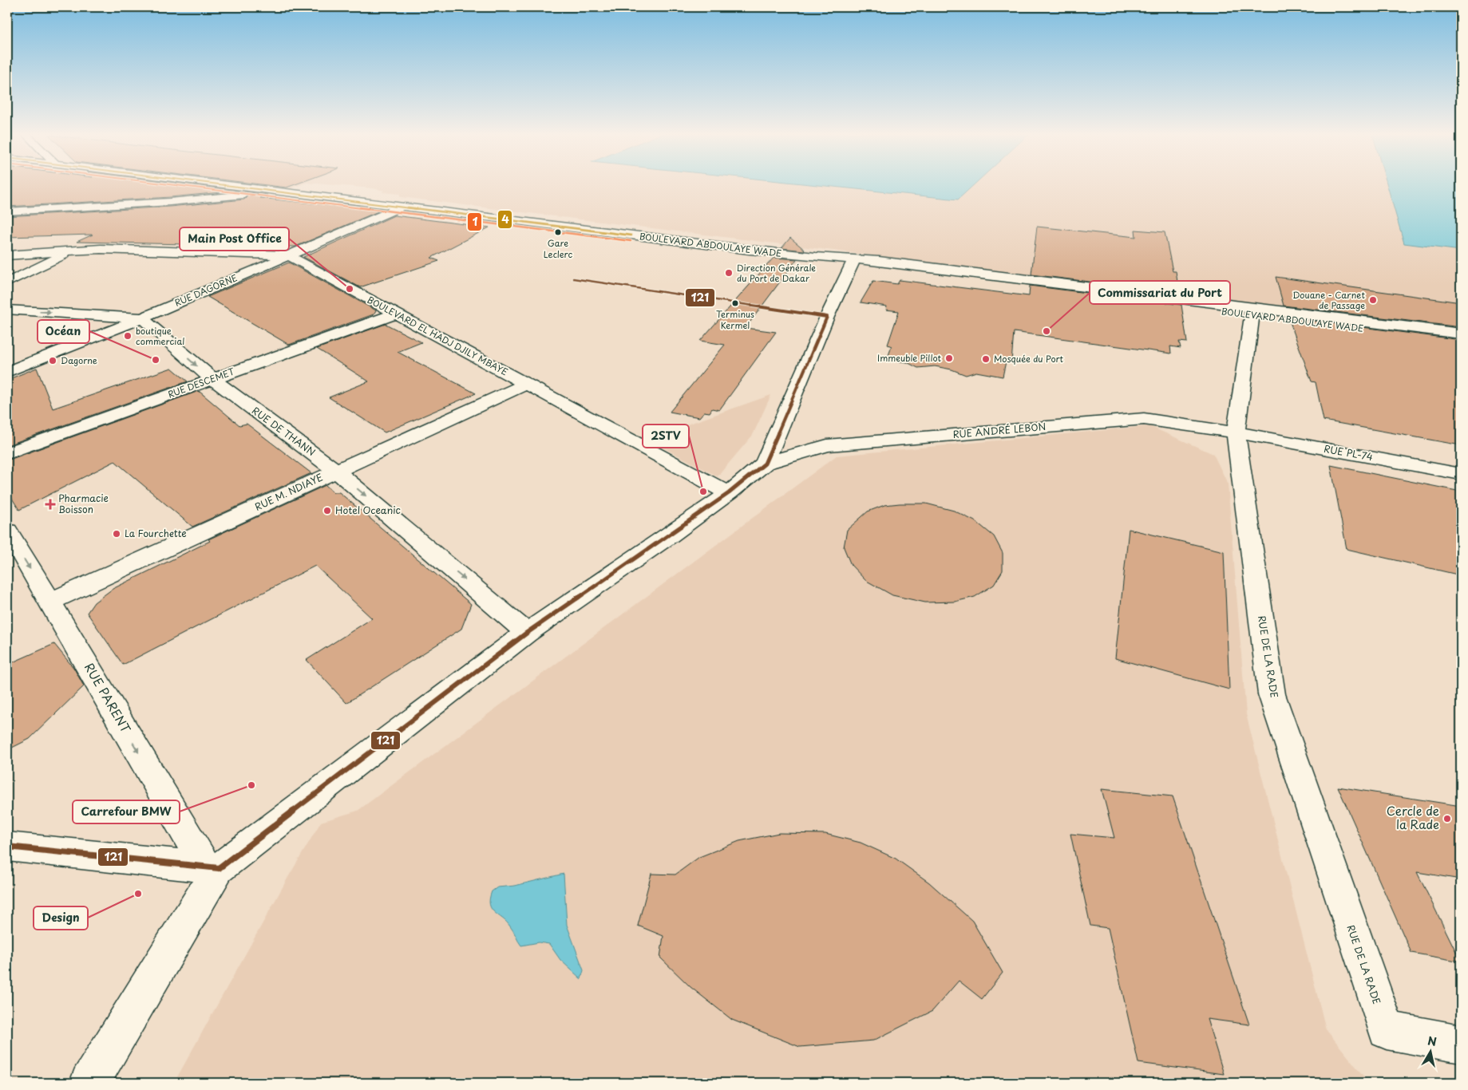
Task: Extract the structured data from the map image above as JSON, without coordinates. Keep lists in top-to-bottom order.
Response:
{
  "streets": {
    "street": [
      "BOULEVARD ABDOULAYE WADE",
      "RUE DAGORNE",
      "BOULEVARD EL HADJ DJILY MBAYE",
      "RUE DESCEMET",
      "RUE ANDRÉ LEBON",
      "RUE DE THANN",
      "RUE PL-74",
      "RUE M. NDIAYE",
      "RUE DE LA RADE",
      "RUE PARENT"
    ]
  },
  "crossings": [
    ["BOULEVARD ABDOULAYE WADE", "RUE DAGORNE"],
    ["BOULEVARD ABDOULAYE WADE", "RUE DE LA RADE"],
    ["RUE DAGORNE", "BOULEVARD EL HADJ DJILY MBAYE"],
    ["RUE DAGORNE", "RUE DE THANN"],
    ["BOULEVARD EL HADJ DJILY MBAYE", "RUE DESCEMET"],
    ["BOULEVARD EL HADJ DJILY MBAYE", "RUE M. NDIAYE"],
    ["RUE DESCEMET", "RUE DE THANN"],
    ["RUE ANDRÉ LEBON", "RUE PL-74"],
    ["RUE ANDRÉ LEBON", "RUE DE LA RADE"],
    ["RUE DE THANN", "RUE M. NDIAYE"],
    ["RUE PL-74", "RUE DE LA RADE"],
    ["RUE M. NDIAYE", "RUE PARENT"]
  ],
  "one_way": ["RUE DE THANN", "RUE PARENT"],
  "places": {
    "other": [
      "Gare Leclerc",
      "Direction Générale du Port de Dakar",
      "Main Post Office",
      "Douane - Carnet de Passage",
      "Terminus Kermel",
      "Commissariat du Port",
      "boutique commercial",
      "Immeuble Pillot",
      "Mosquée du Port",
      "Océan",
      "Dagorne",
      "2STV",
      "Hotel Oceanic",
      "La Fourchette",
      "Carrefour BMW",
      "Cercle de la Rade",
      "Design"
    ],
    "health": ["Pharmacie Boisson"]
  },
  "lines": ["transit line 4", "transit line 1", "transit line 121"],
  "north": "top"
}
